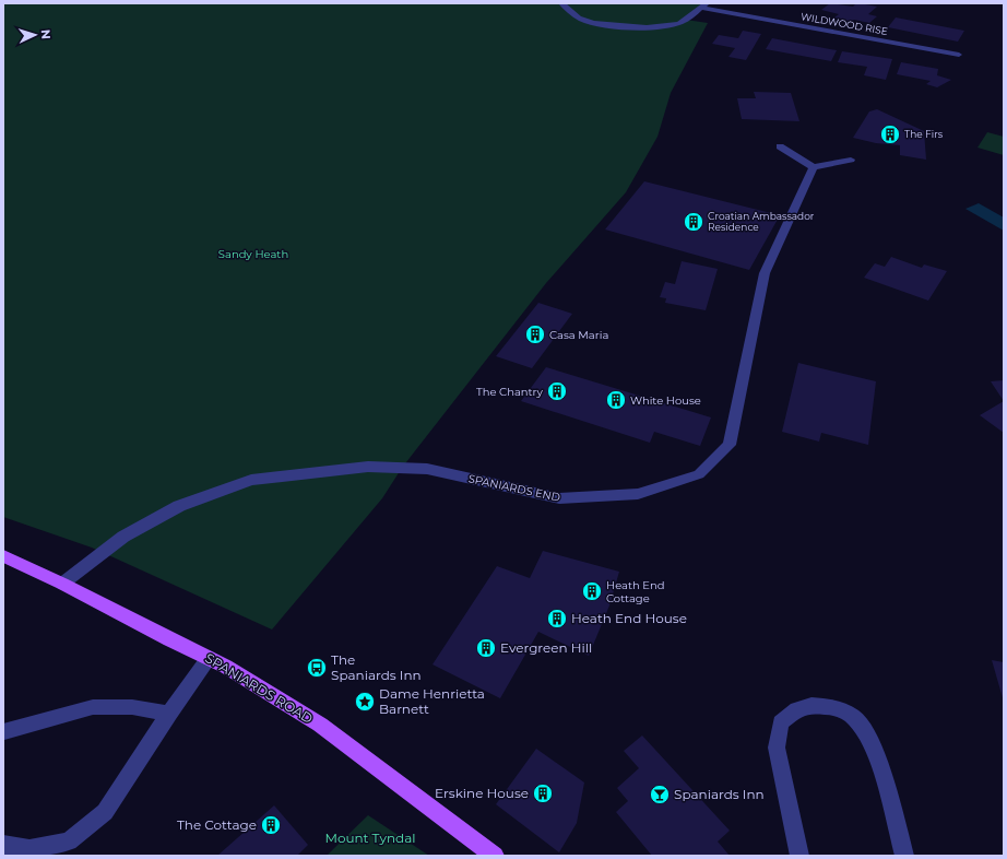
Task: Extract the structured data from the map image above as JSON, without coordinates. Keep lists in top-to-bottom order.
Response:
{
  "streets": {
    "main road": ["SPANIARDS ROAD"],
    "street": ["WILDWOOD RISE", "SPANIARDS END"]
  },
  "crossings": [
    ["SPANIARDS END", "SPANIARDS ROAD"]
  ],
  "parks": ["Sandy Heath", "Mount Tyndal"],
  "places": {
    "building": [
      "The Firs",
      "Croatian Ambassador Residence",
      "Casa Maria",
      "The Chantry",
      "White House",
      "Heath End Cottage",
      "Heath End House",
      "Evergreen Hill",
      "Erskine House",
      "The Cottage"
    ],
    "bus stop": ["The Spaniards Inn"],
    "place": ["Dame Henrietta Barnett"],
    "bar": ["Spaniards Inn"]
  },
  "north": "right"
}
